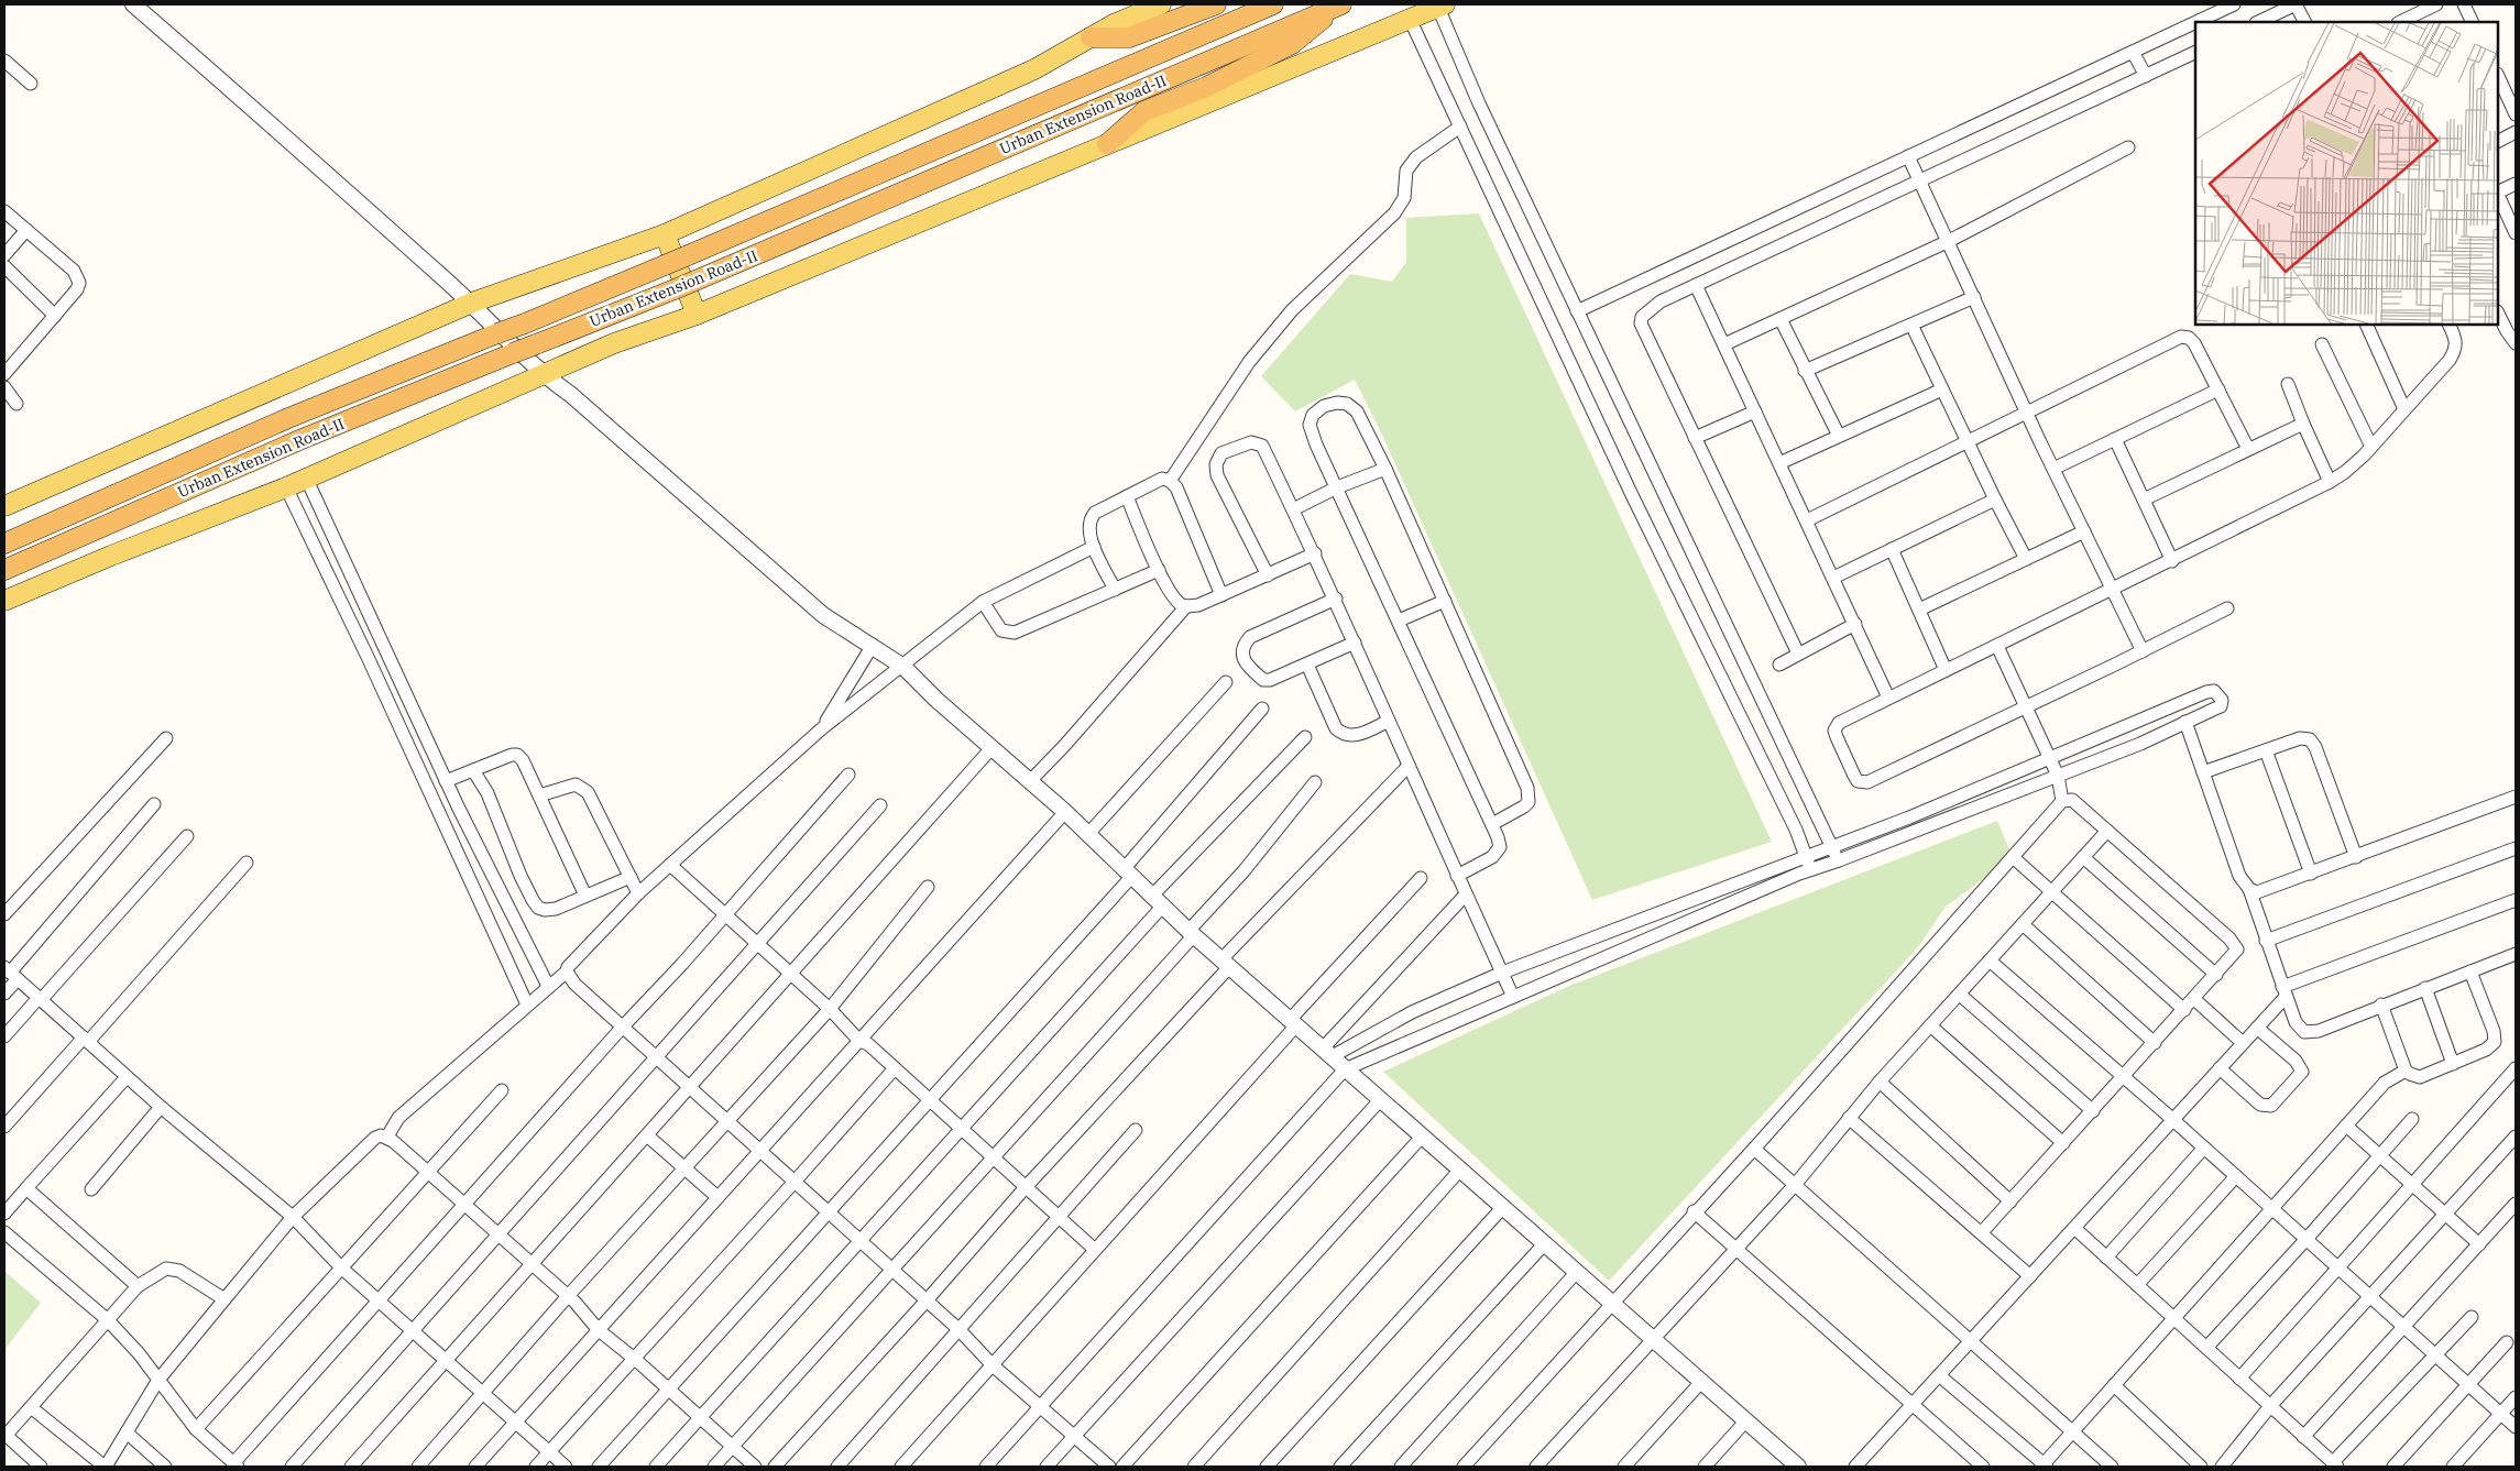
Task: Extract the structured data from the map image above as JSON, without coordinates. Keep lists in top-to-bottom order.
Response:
{
  "streets": {
    "highway": ["Urban Extension Road-II"]
  }
}
